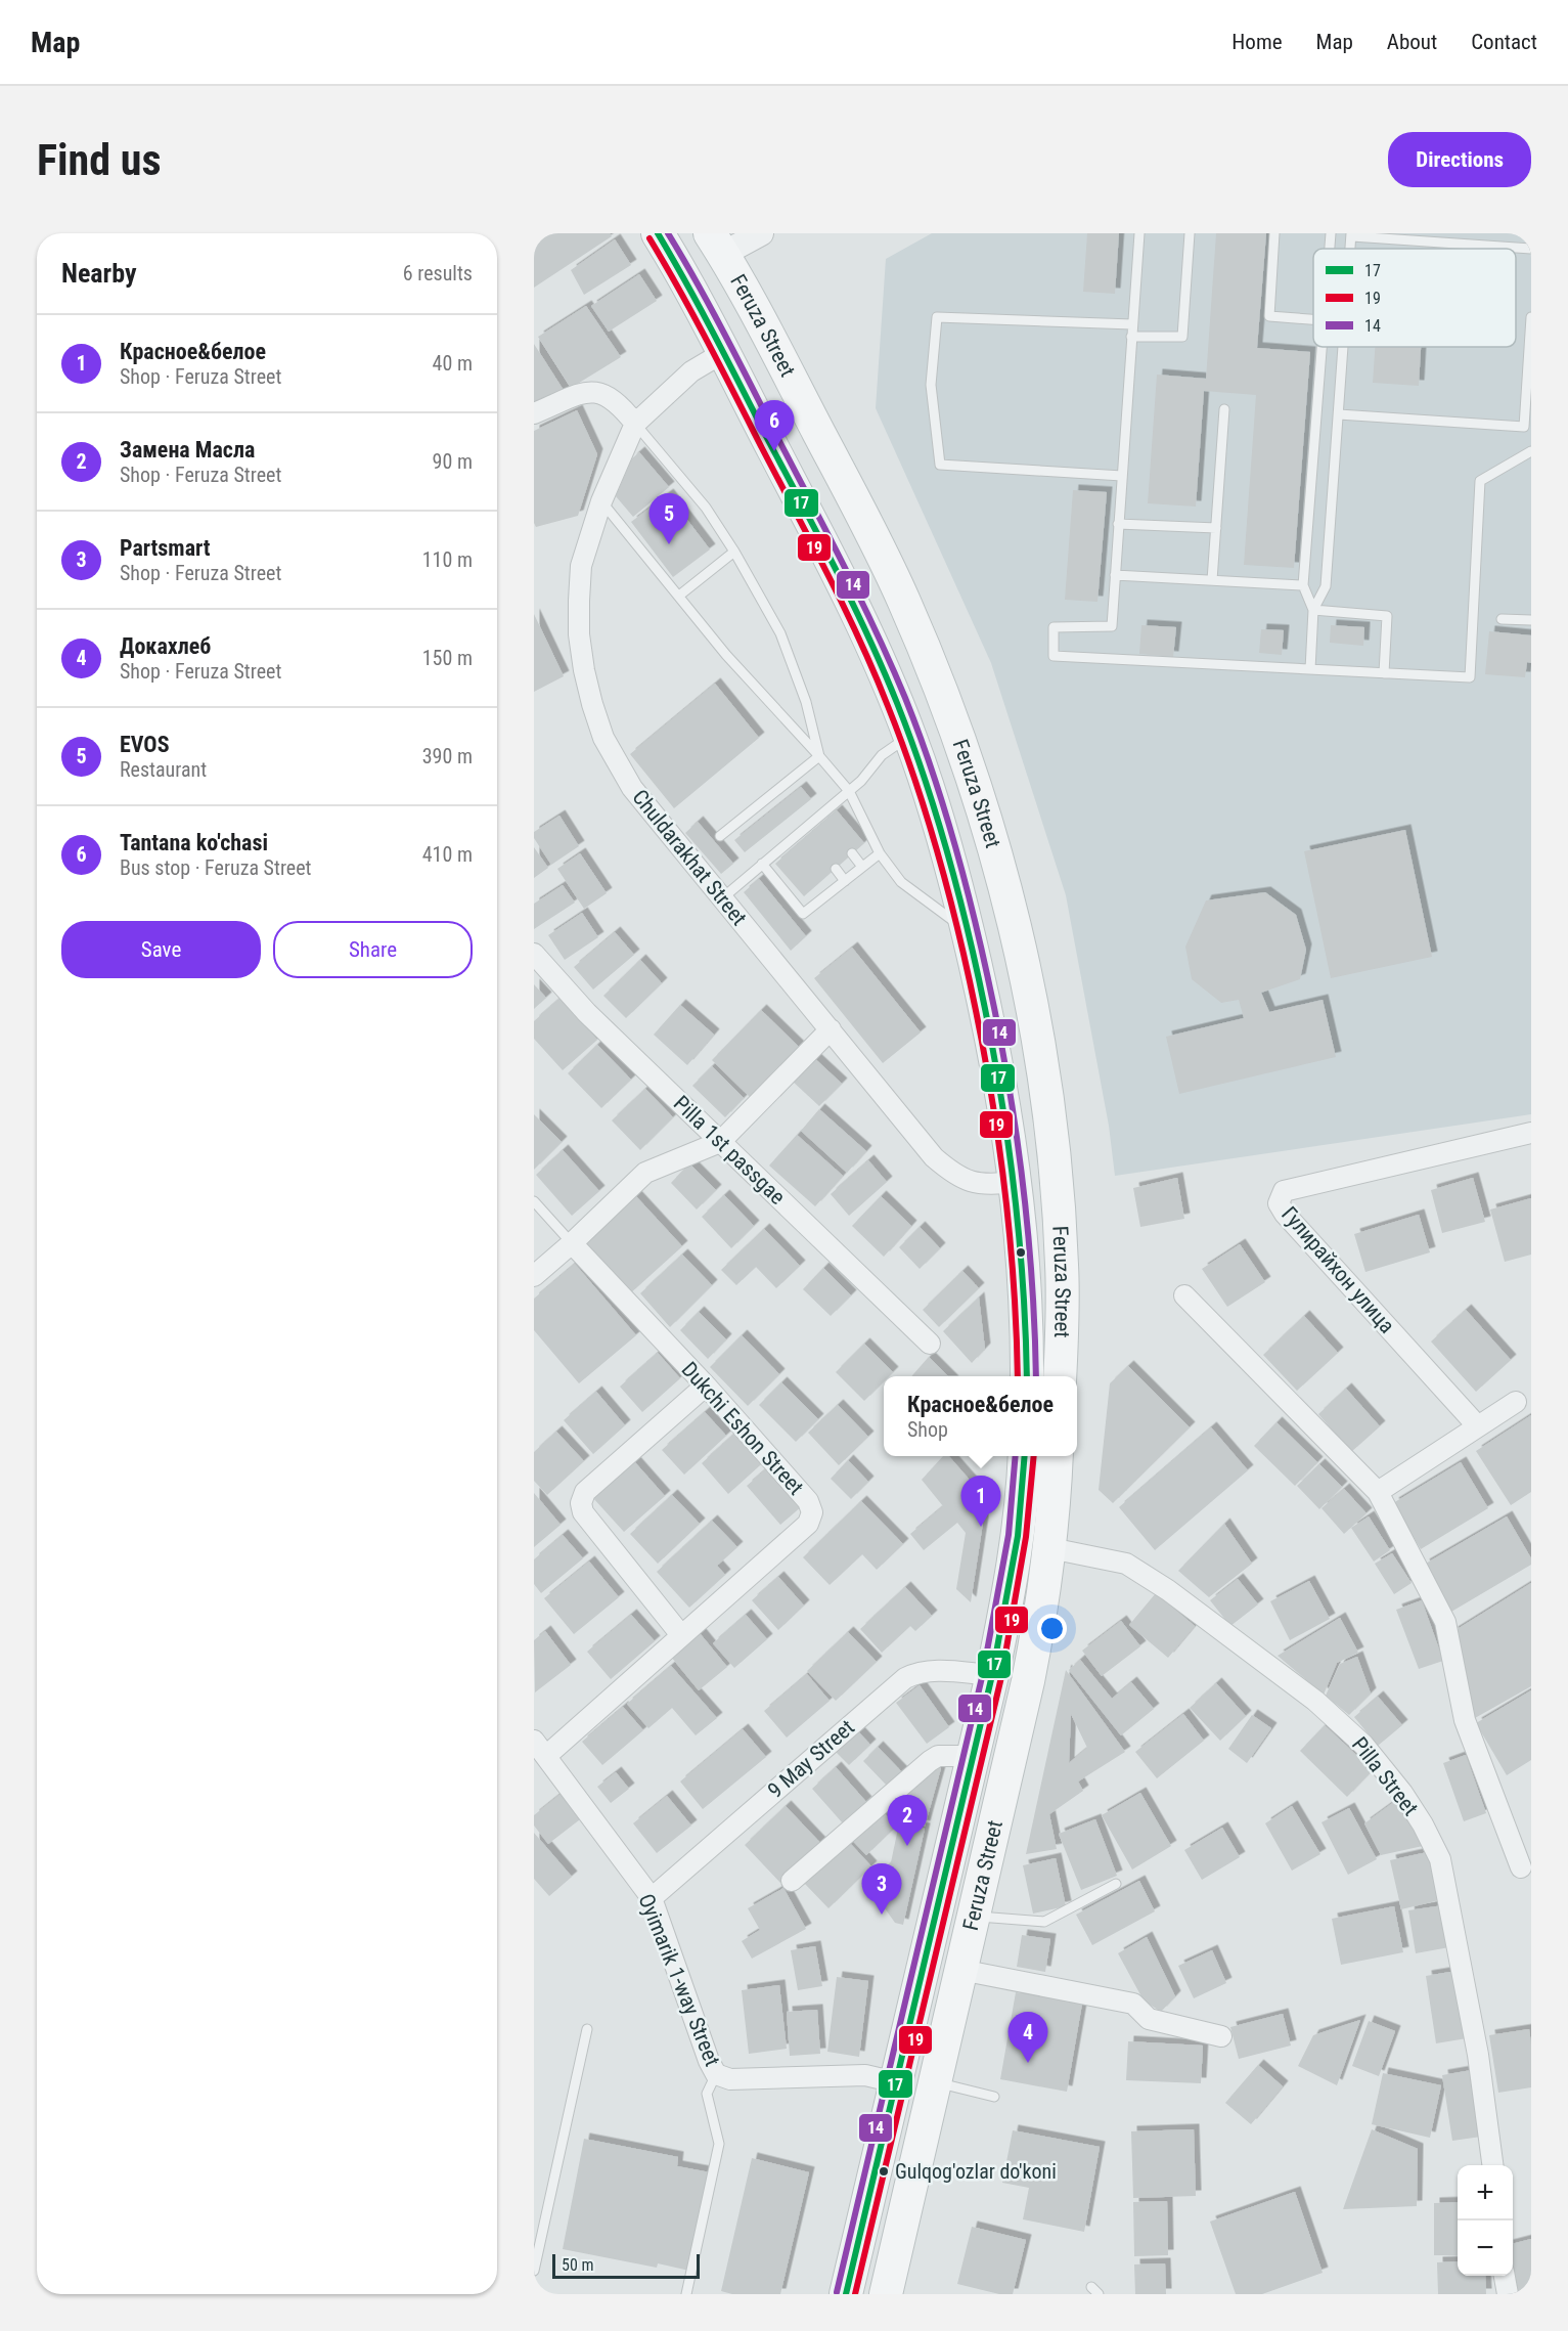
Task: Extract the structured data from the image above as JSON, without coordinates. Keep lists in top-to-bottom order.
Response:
{
  "streets": {
    "main road": ["Feruza Street"],
    "street": [
      "Chuldarakhat Street",
      "Pilla 1st passgae",
      "Гулирайхон улица",
      "Dukchi Eshon Street",
      "9 May Street",
      "Pilla Street",
      "Oyimarik 1-way Street"
    ]
  },
  "crossings": [
    ["Feruza Street", "Chuldarakhat Street"],
    ["Feruza Street", "9 May Street"],
    ["Feruza Street", "Pilla Street"],
    ["Feruza Street", "Oyimarik 1-way Street"],
    ["Dukchi Eshon Street", "Oyimarik 1-way Street"],
    ["9 May Street", "Oyimarik 1-way Street"]
  ],
  "places": ["Gulqog'ozlar do'koni"],
  "lines": ["transit line 17", "transit line 14", "transit line 19"],
  "legend": ["17", "19", "14"],
  "scale_bar": "50 m",
  "page": {
    "header": "Map",
    "nav": [
      "Home",
      "Map",
      "About",
      "Contact"
    ],
    "buttons": [
      "Directions",
      ["Save", "Share"]
    ],
    "title": "Find us",
    "heading": ["Nearby", "6 results"],
    "list": [
      {
        "mark": "1",
        "name": "Красное&белое",
        "note": "Shop · Feruza Street",
        "value": "40 m"
      },
      {
        "mark": "2",
        "name": "Замена Масла",
        "note": "Shop · Feruza Street",
        "value": "90 m"
      },
      {
        "mark": "3",
        "name": "Partsmart",
        "note": "Shop · Feruza Street",
        "value": "110 m"
      },
      {
        "mark": "4",
        "name": "Докахлеб",
        "note": "Shop · Feruza Street",
        "value": "150 m"
      },
      {
        "mark": "5",
        "name": "EVOS",
        "note": "Restaurant",
        "value": "390 m"
      },
      {
        "mark": "6",
        "name": "Tantana ko'chasi",
        "note": "Bus stop · Feruza Street",
        "value": "410 m"
      }
    ],
    "pins": [
      "6",
      "5",
      "1",
      "2",
      "3",
      "4"
    ],
    "popup": ["Красное&белое", "Shop"],
    "map_buttons": ["+", "−"],
    "scale": "50 m"
  }
}
